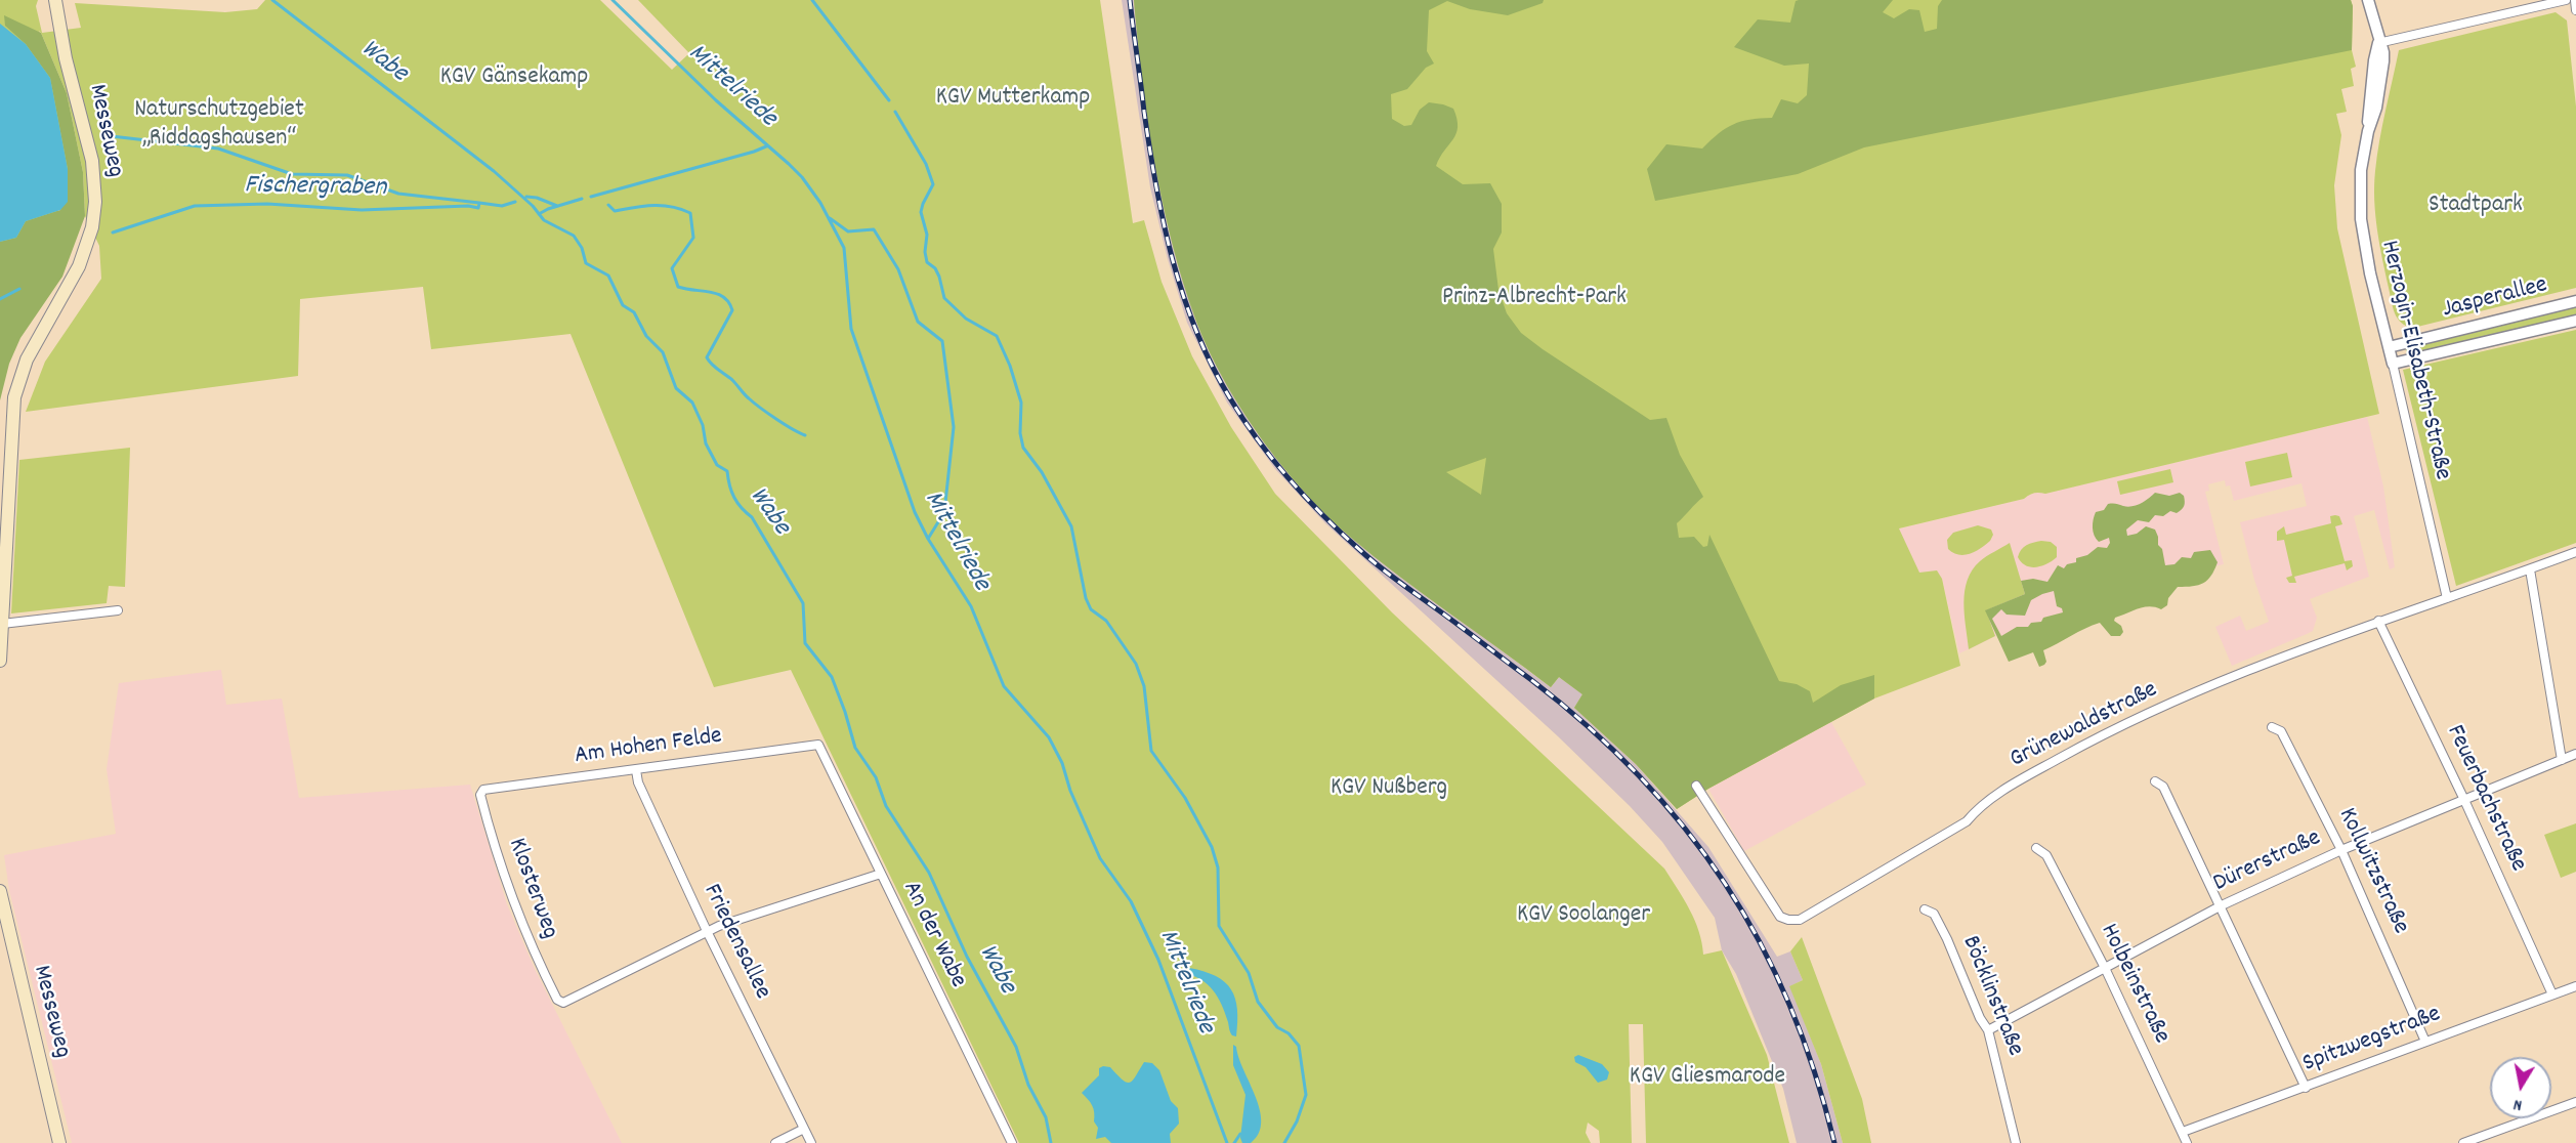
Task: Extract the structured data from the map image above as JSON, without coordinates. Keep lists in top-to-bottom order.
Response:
{
  "streets": {
    "main road": ["Messeweg"],
    "street": [
      "Jasperallee",
      "Herzogin-Elisabeth-Straße",
      "Grünewaldstraße",
      "Am Hohen Felde",
      "Feuerbachstraße",
      "Dürerstraße",
      "Kollwitzstraße",
      "Klosterweg",
      "An der Wabe",
      "Friedensallee",
      "Holbeinstraße",
      "Böcklinstraße",
      "Spitzwegstraße"
    ]
  },
  "crossings": [
    ["Jasperallee", "Herzogin-Elisabeth-Straße"],
    ["Herzogin-Elisabeth-Straße", "Grünewaldstraße"],
    ["Grünewaldstraße", "Feuerbachstraße"],
    ["Am Hohen Felde", "Klosterweg"],
    ["Am Hohen Felde", "An der Wabe"],
    ["Am Hohen Felde", "Friedensallee"],
    ["Feuerbachstraße", "Dürerstraße"],
    ["Feuerbachstraße", "Spitzwegstraße"],
    ["Dürerstraße", "Kollwitzstraße"],
    ["Dürerstraße", "Holbeinstraße"],
    ["Dürerstraße", "Böcklinstraße"],
    ["Kollwitzstraße", "Spitzwegstraße"],
    ["Klosterweg", "Friedensallee"],
    ["Holbeinstraße", "Spitzwegstraße"]
  ],
  "water": ["Wabe", "Mittelriede", "Fischergraben"],
  "parks": [
    "KGV Gänsekamp",
    "KGV Mutterkamp",
    "Naturschutzgebiet „Riddagshausen“",
    "Stadtpark",
    "Prinz-Albrecht-Park",
    "KGV Nußberg",
    "KGV Soolanger",
    "KGV Gliesmarode"
  ],
  "north": "bottom"
}
